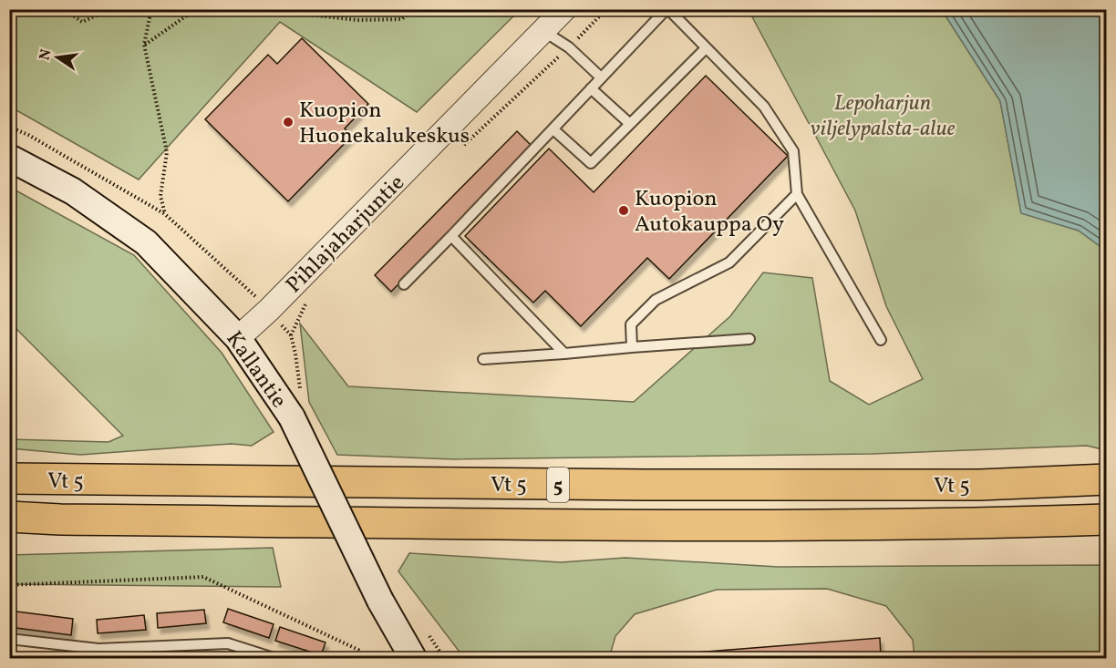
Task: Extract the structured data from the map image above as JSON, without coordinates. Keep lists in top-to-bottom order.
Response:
{
  "streets": {
    "highway": ["Vt 5", "5"],
    "main road": ["Kallantie"],
    "street": ["Pihlajaharjuntie"]
  },
  "crossings": [
    ["Pihlajaharjuntie", "Kallantie"]
  ],
  "parks": ["Lepoharjun viljelypalsta-alue"],
  "places": ["Kuopion Huonekalukeskus", "Kuopion Autokauppa Oy"],
  "north": "left"
}
